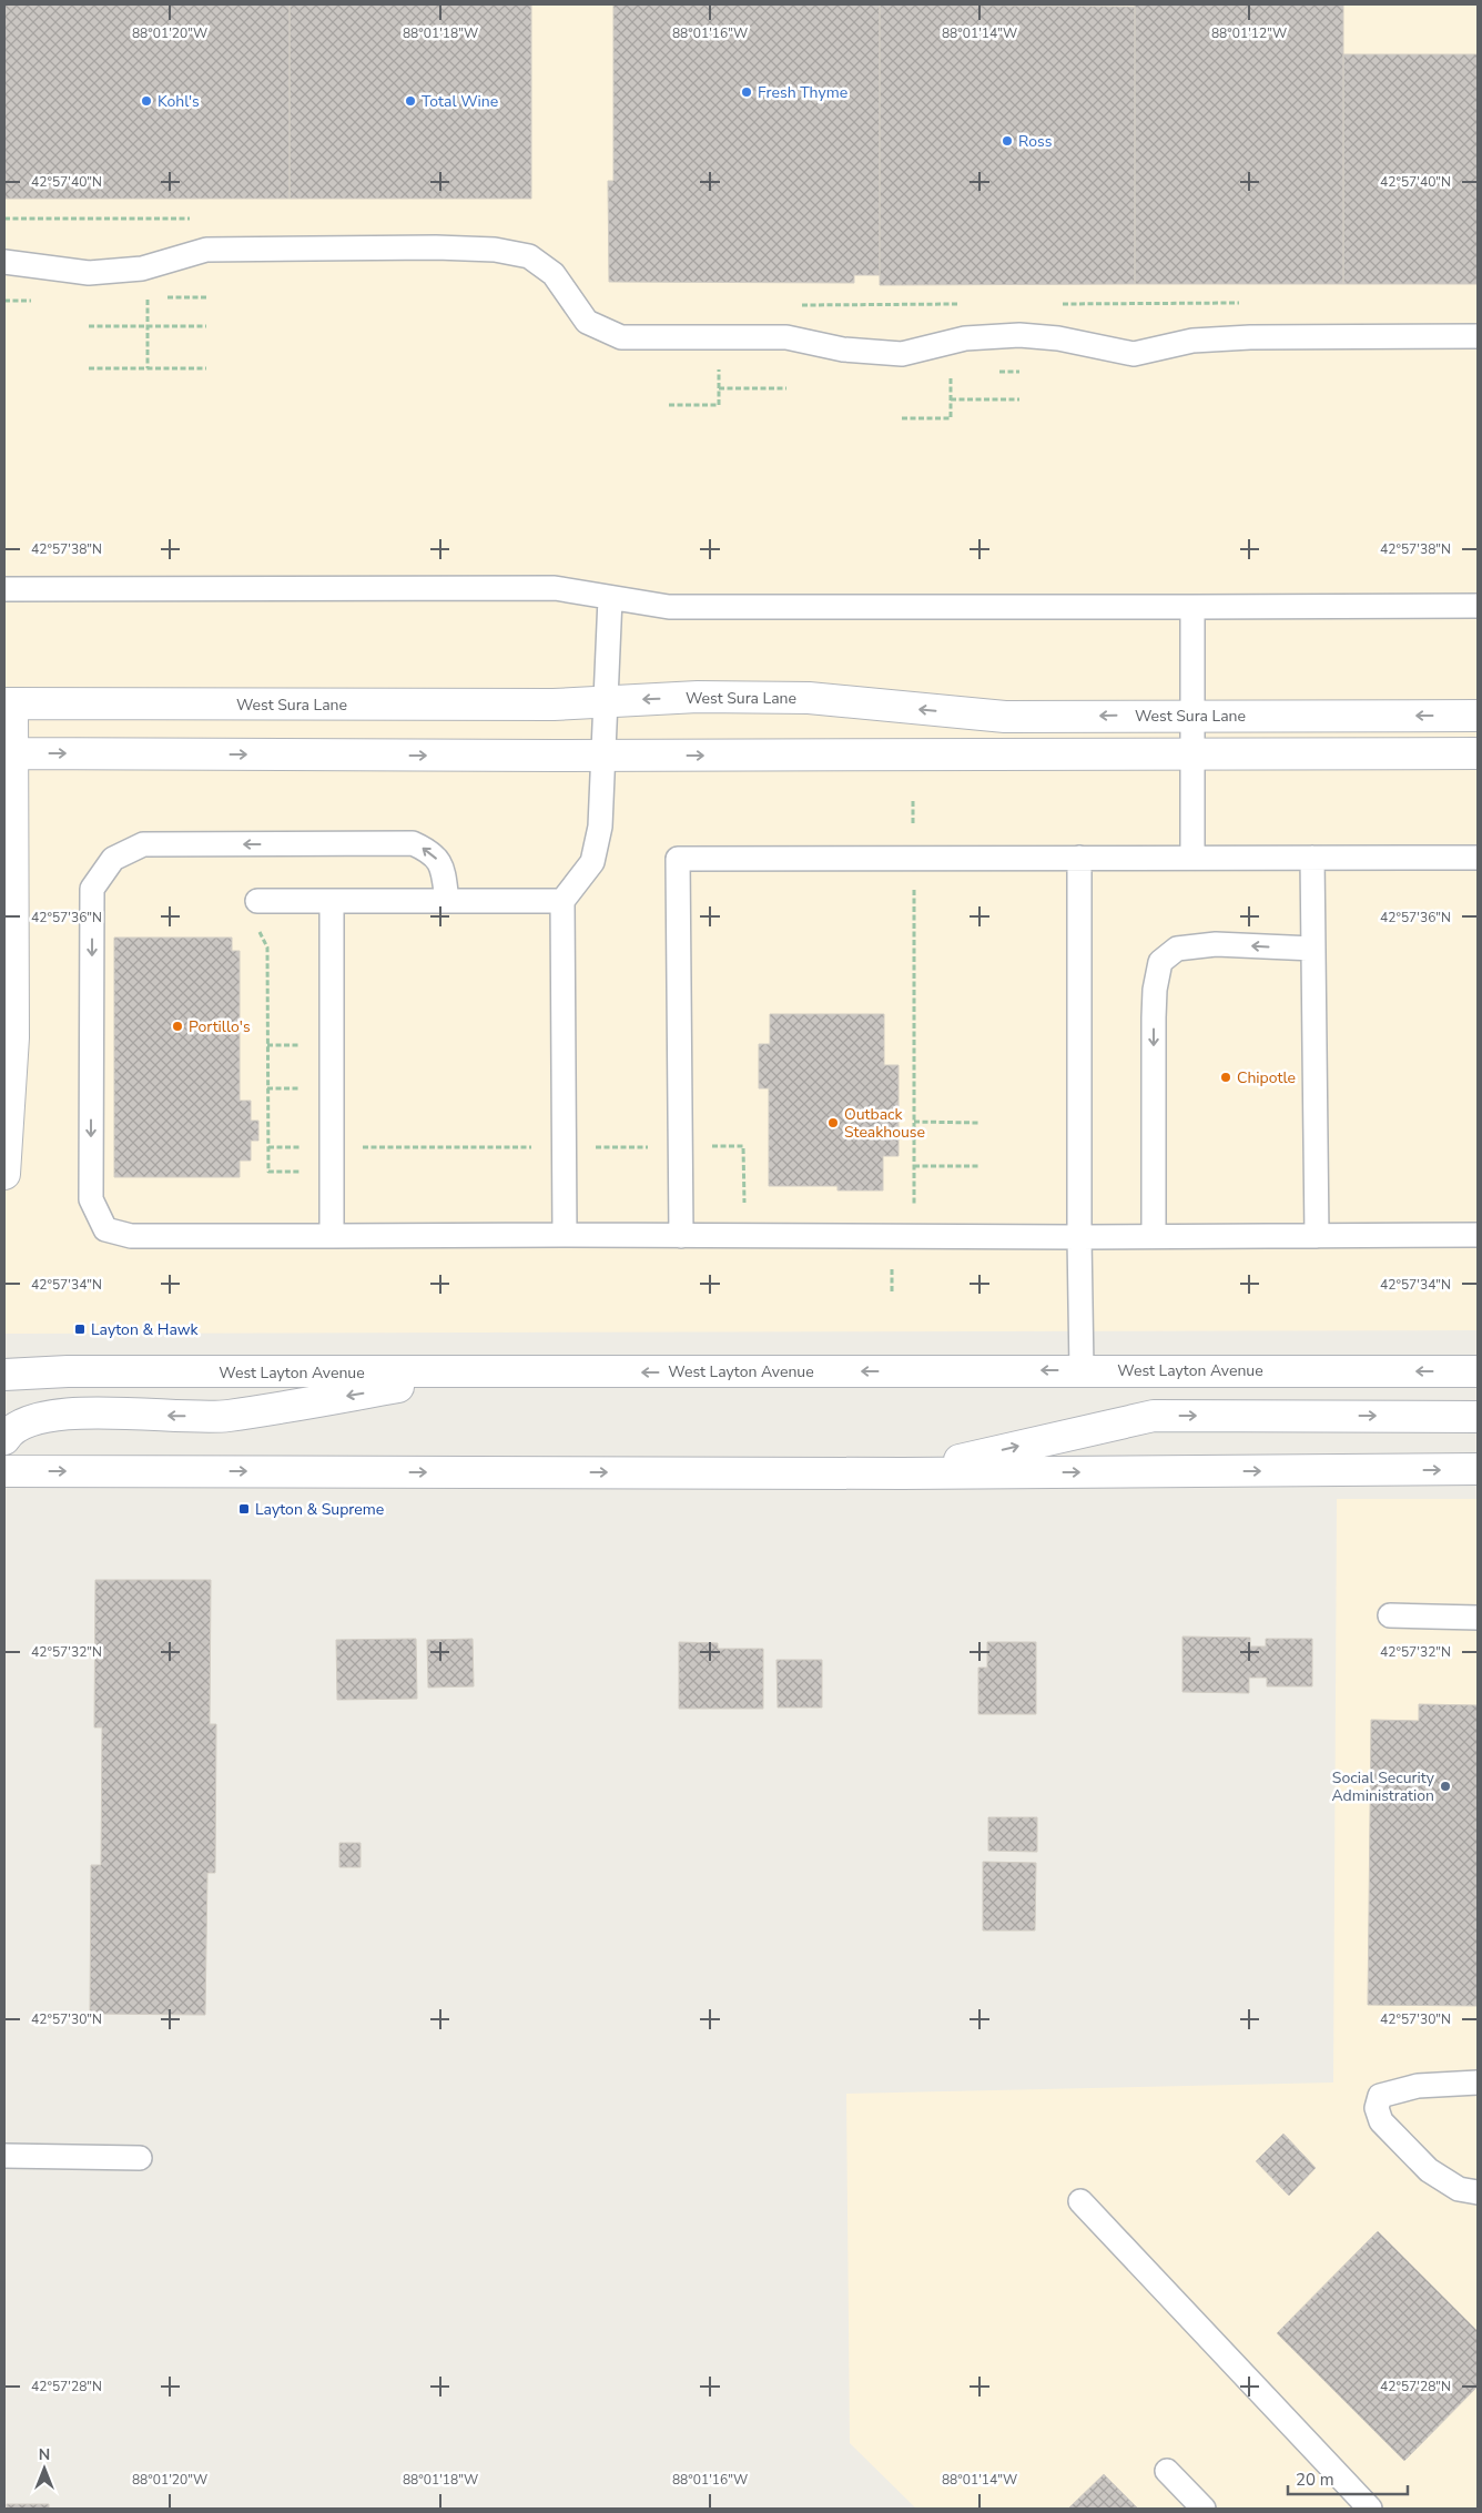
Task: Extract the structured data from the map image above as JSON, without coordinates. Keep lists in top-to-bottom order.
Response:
{
  "streets": {
    "main road": ["West Sura Lane", "West Layton Avenue"]
  },
  "places": {
    "other": [
      "Fresh Thyme",
      "Kohl's",
      "Total Wine",
      "Ross",
      "Portillo's",
      "Chipotle",
      "Outback Steakhouse",
      "Social Security Administration"
    ],
    "transit": ["Layton & Hawk", "Layton & Supreme"]
  },
  "scale_bar": "20 m",
  "north": "top",
  "coordinates": [
    "88°01'20\"W",
    "88°01'18\"W",
    "88°01'16\"W",
    "88°01'14\"W",
    "88°01'12\"W",
    "42°57'40\"N",
    "42°57'38\"N",
    "42°57'36\"N",
    "42°57'34\"N",
    "42°57'32\"N",
    "42°57'30\"N",
    "42°57'28\"N"
  ]
}
